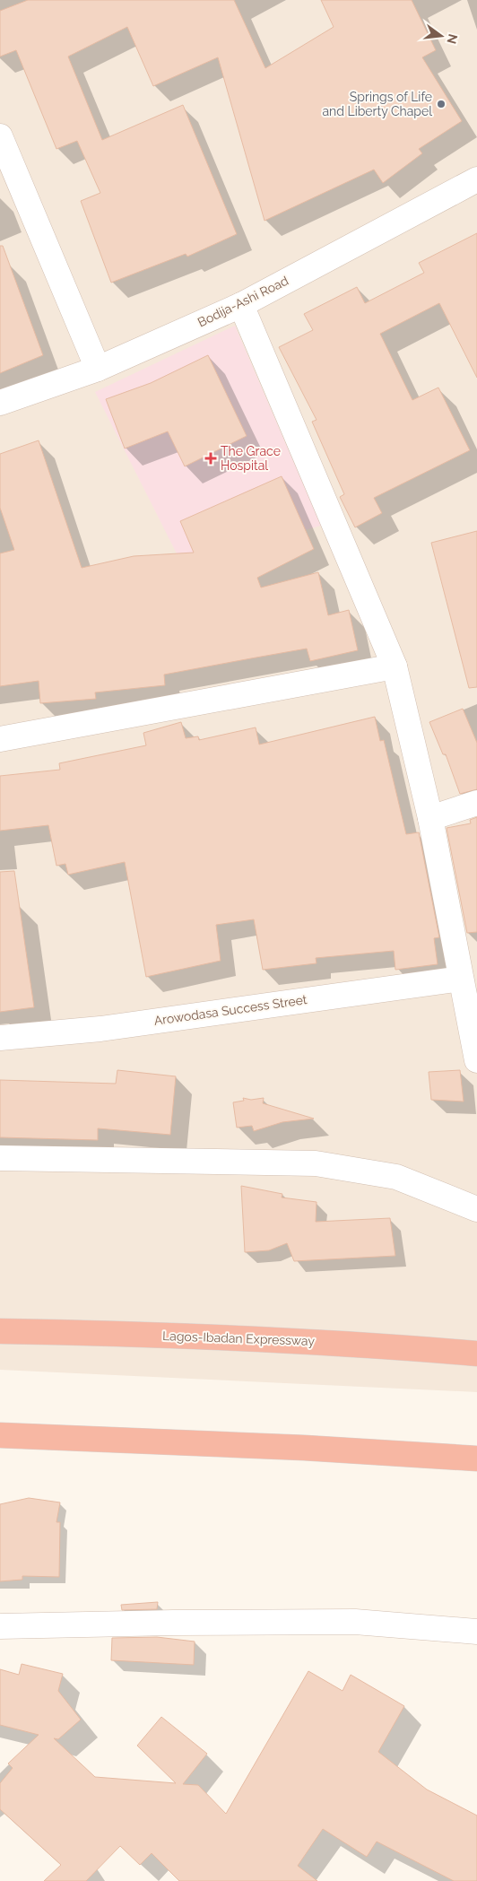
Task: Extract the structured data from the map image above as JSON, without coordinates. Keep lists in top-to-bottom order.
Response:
{
  "streets": {
    "highway": ["Lagos-Ibadan Expressway"],
    "street": ["Bodija-Ashi Road", "Arowodasa Success Street"]
  },
  "places": {
    "other": ["Springs of Life and Liberty Chapel"],
    "health": ["The Grace Hospital"]
  },
  "north": "right"
}
